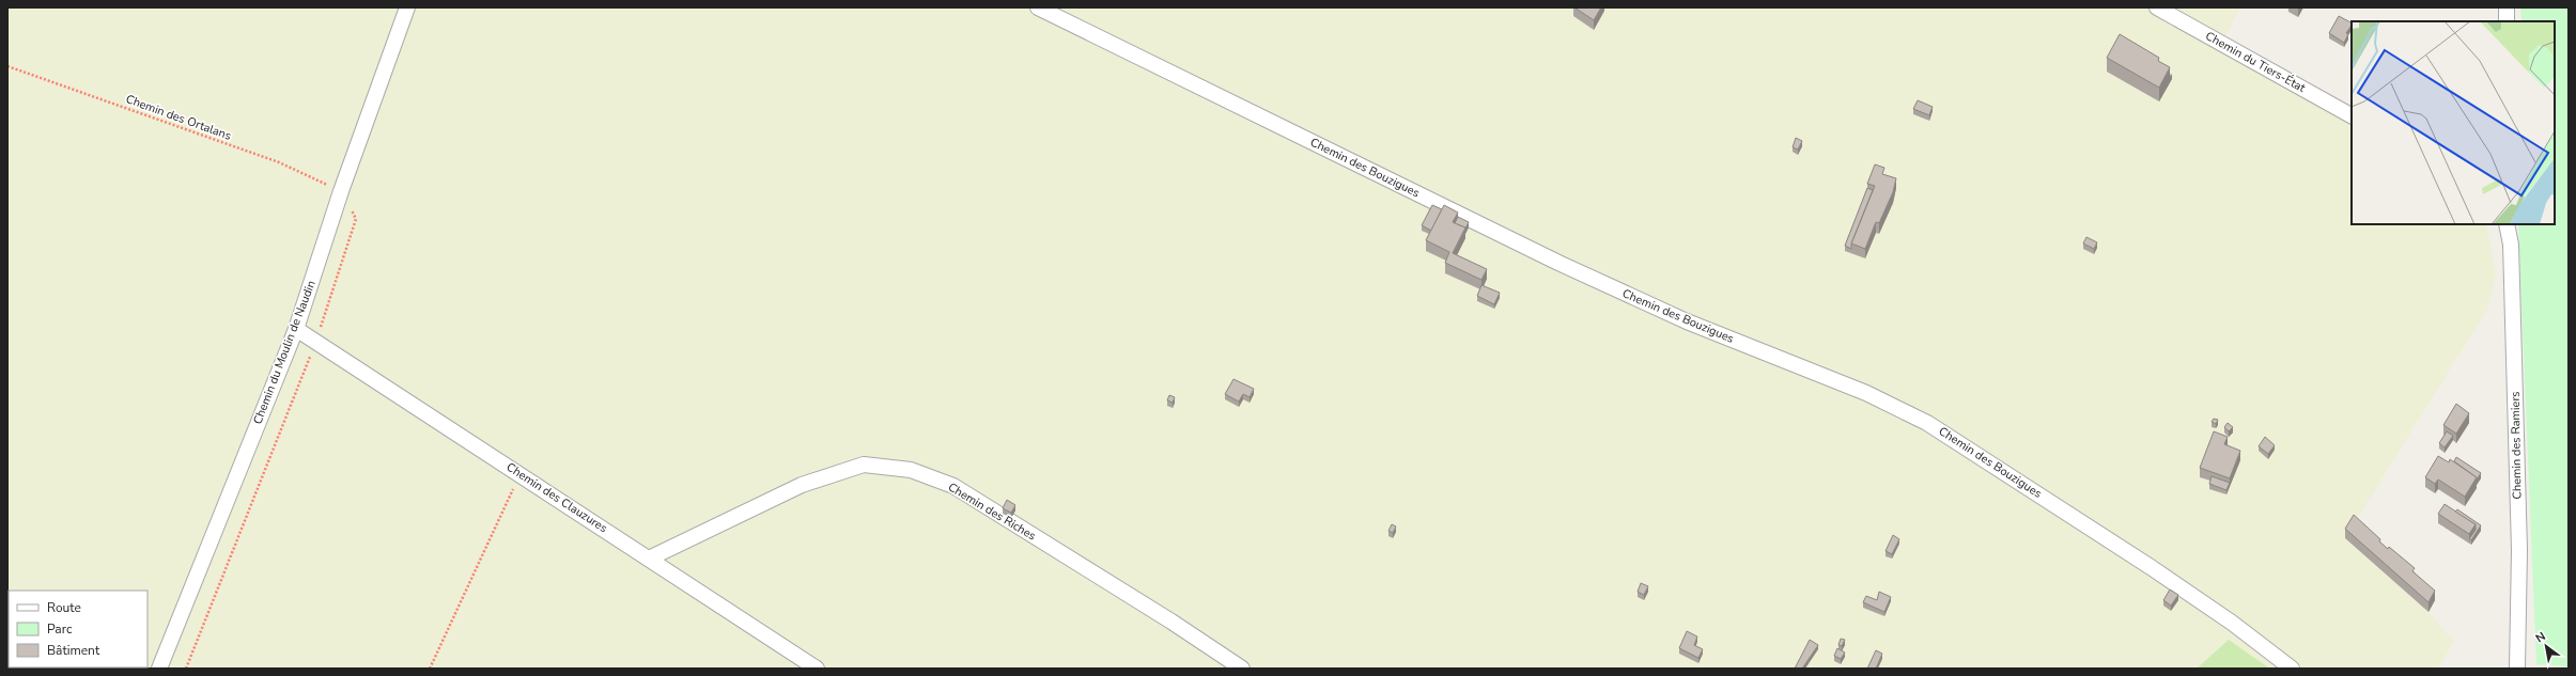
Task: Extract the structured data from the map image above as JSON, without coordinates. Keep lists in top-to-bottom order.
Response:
{
  "streets": {
    "street": [
      "Chemin du Tiers-État",
      "Chemin des Bouzigues",
      "Chemin du Moulin de Naudin",
      "Chemin des Ramiers",
      "Chemin des Clauzures",
      "Chemin des Riches"
    ],
    "path": ["Chemin des Ortalans"]
  },
  "crossings": [
    ["Chemin des Ortalans", "Chemin du Moulin de Naudin"],
    ["Chemin du Moulin de Naudin", "Chemin des Clauzures"],
    ["Chemin des Clauzures", "Chemin des Riches"]
  ],
  "legend": ["Route", "Parc", "Bâtiment"],
  "north": "top left"
}
